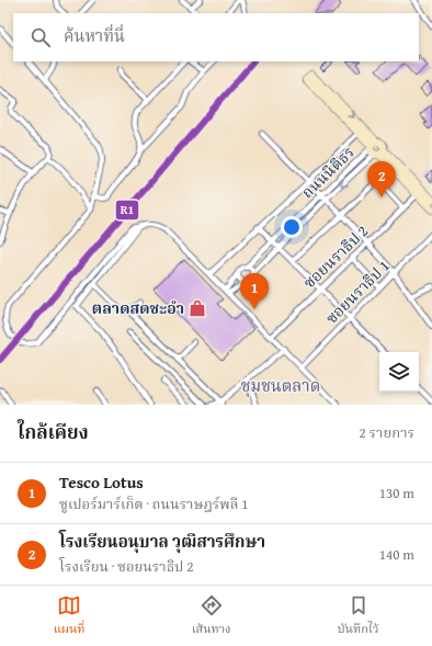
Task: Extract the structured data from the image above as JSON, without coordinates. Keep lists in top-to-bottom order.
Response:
{
  "streets": {
    "street": ["ถนนนิติธร", "ซอยนราธิป 2", "ซอยนราธิป 1"]
  },
  "districts": ["ชุมชนตลาด"],
  "places": {
    "shop": ["ตลาดสดชะอำ"]
  },
  "lines": ["transit line R1"],
  "page": {
    "search": "ค้นหาที่นี่",
    "pins": ["2", "1"],
    "heading": ["ใกล้เคียง", "2 รายการ"],
    "list": [
      {
        "mark": "1",
        "name": "Tesco Lotus",
        "note": "ซูเปอร์มาร์เก็ต · ถนนราษฎร์พลี 1",
        "value": "130 m"
      },
      {
        "mark": "2",
        "name": "โรงเรียนอนุบาล วุฒิสารศึกษา",
        "note": "โรงเรียน · ซอยนราธิป 2",
        "value": "140 m"
      }
    ],
    "nav": ["แผนที่", "เส้นทาง", "บันทึกไว้"]
  }
}
